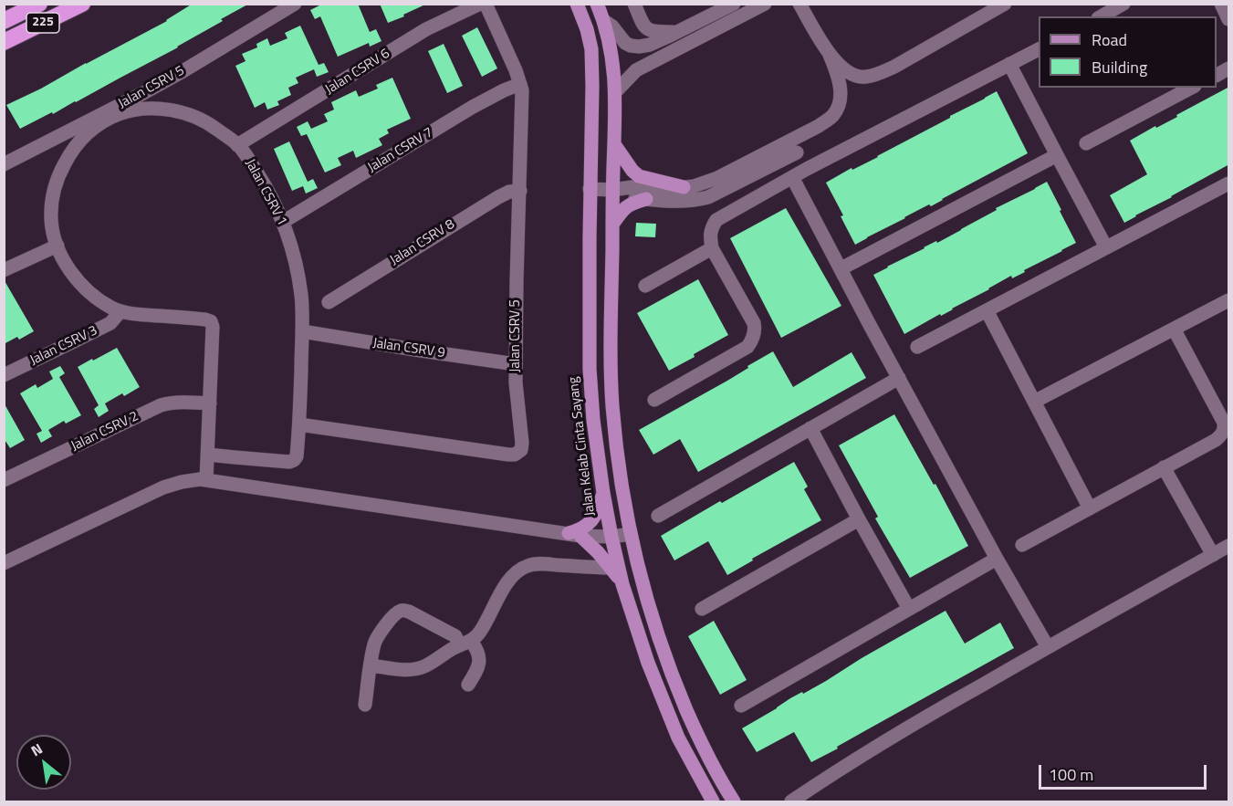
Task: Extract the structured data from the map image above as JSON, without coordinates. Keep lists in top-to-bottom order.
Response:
{
  "streets": {
    "highway": ["225"],
    "main road": ["Jalan Kelab Cinta Sayang"],
    "street": [
      "Jalan CSRV 6",
      "Jalan CSRV 5",
      "Jalan CSRV 7",
      "Jalan CSRV 1",
      "Jalan CSRV 8",
      "Jalan CSRV 3",
      "Jalan CSRV 9",
      "Jalan CSRV 2"
    ]
  },
  "crossings": [
    ["Jalan CSRV 6", "Jalan CSRV 1"],
    ["Jalan CSRV 5", "Jalan CSRV 7"],
    ["Jalan CSRV 5", "Jalan CSRV 1"],
    ["Jalan CSRV 5", "Jalan CSRV 8"],
    ["Jalan CSRV 5", "Jalan CSRV 9"],
    ["Jalan CSRV 7", "Jalan CSRV 1"],
    ["Jalan CSRV 1", "Jalan CSRV 3"],
    ["Jalan CSRV 1", "Jalan CSRV 9"],
    ["Jalan CSRV 1", "Jalan CSRV 2"]
  ],
  "legend": ["Road", "Building"],
  "scale_bar": "100 m",
  "north": "top left"
}
